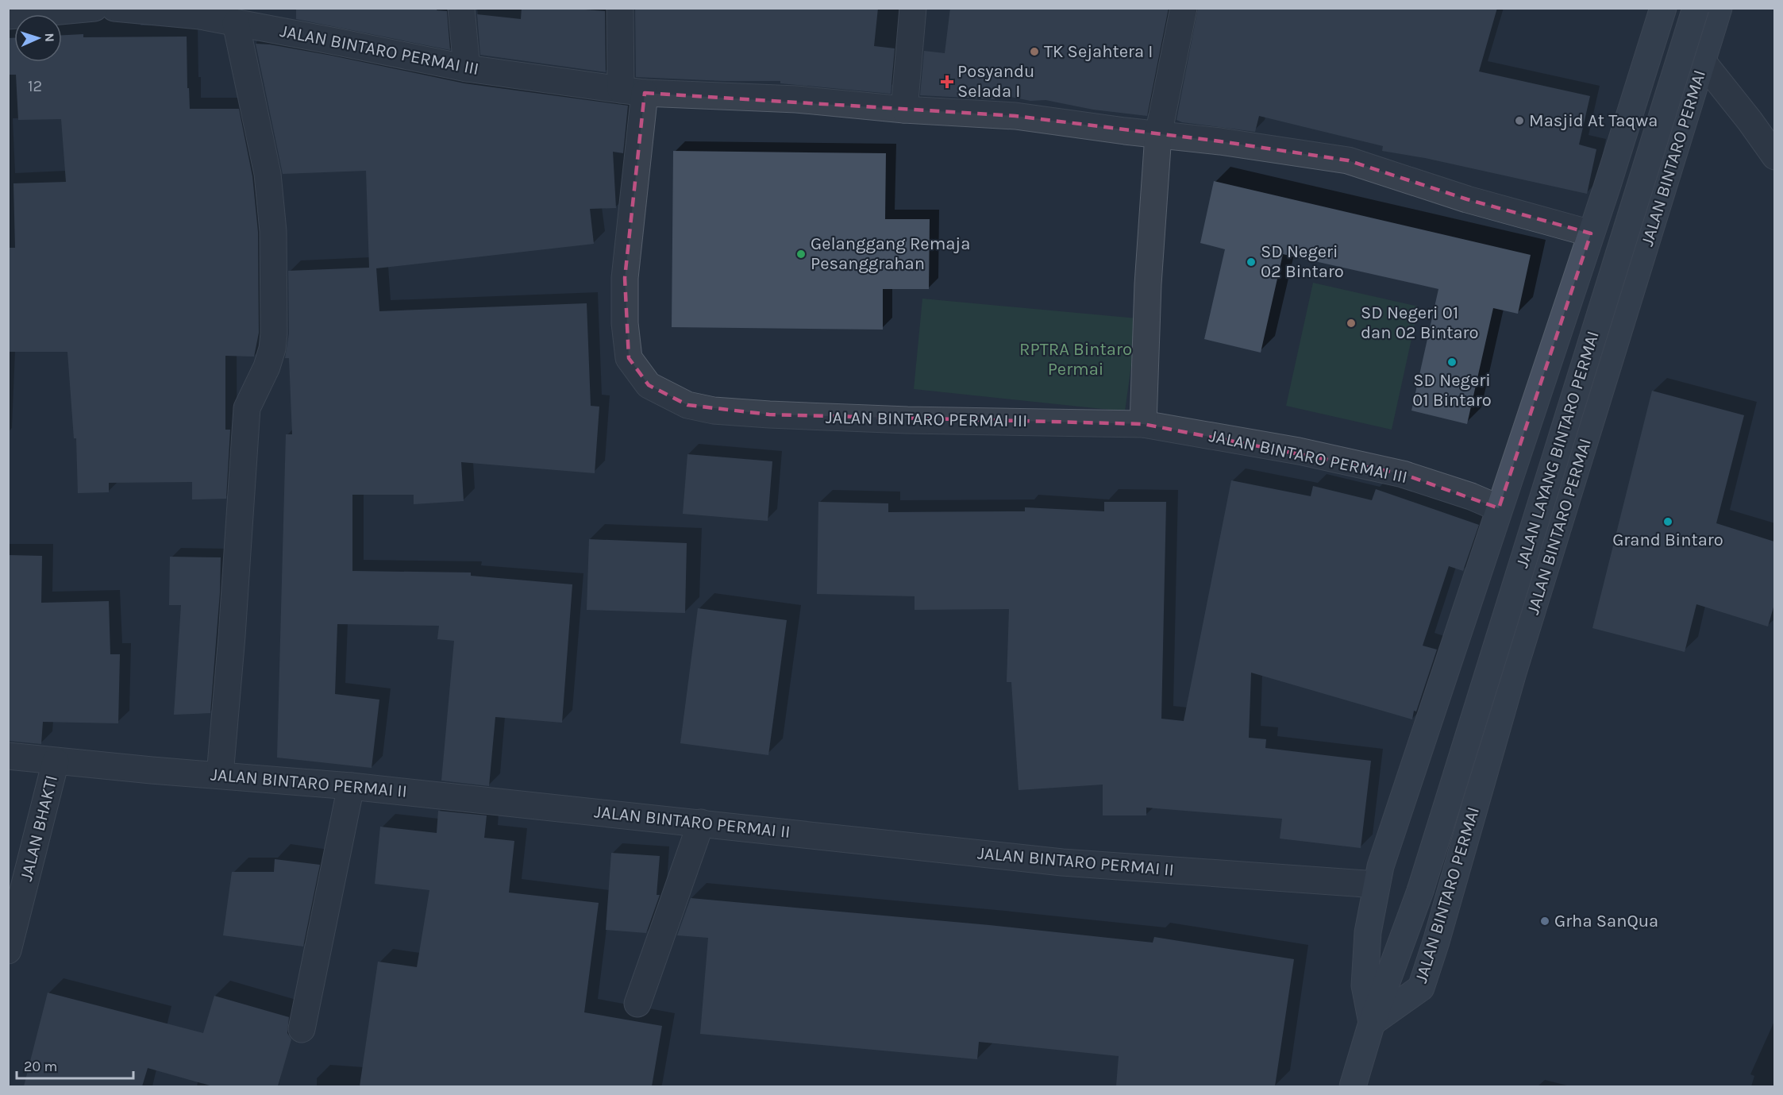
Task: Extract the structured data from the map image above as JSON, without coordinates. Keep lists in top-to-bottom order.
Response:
{
  "streets": {
    "street": [
      "JALAN BINTARO PERMAI III",
      "JALAN BINTARO PERMAI",
      "JALAN LAYANG BINTARO PERMAI",
      "JALAN BINTARO PERMAI II",
      "JALAN BHAKTI"
    ]
  },
  "crossings": [
    ["JALAN BINTARO PERMAI III", "JALAN BINTARO PERMAI"],
    ["JALAN BINTARO PERMAI", "JALAN LAYANG BINTARO PERMAI"],
    ["JALAN BINTARO PERMAI", "JALAN BINTARO PERMAI II"],
    ["JALAN BINTARO PERMAI II", "JALAN BHAKTI"]
  ],
  "parks": ["RPTRA Bintaro Permai"],
  "places": {
    "other": [
      "TK Sejahtera I",
      "Masjid At Taqwa",
      "Gelanggang Remaja Pesanggrahan",
      "SD Negeri 02 Bintaro",
      "SD Negeri 01 dan 02 Bintaro",
      "SD Negeri 01 Bintaro",
      "Grand Bintaro",
      "Grha SanQua"
    ],
    "health": ["Posyandu Selada I"]
  },
  "house_numbers": ["12"],
  "scale_bar": "20 m",
  "north": "right"
}
